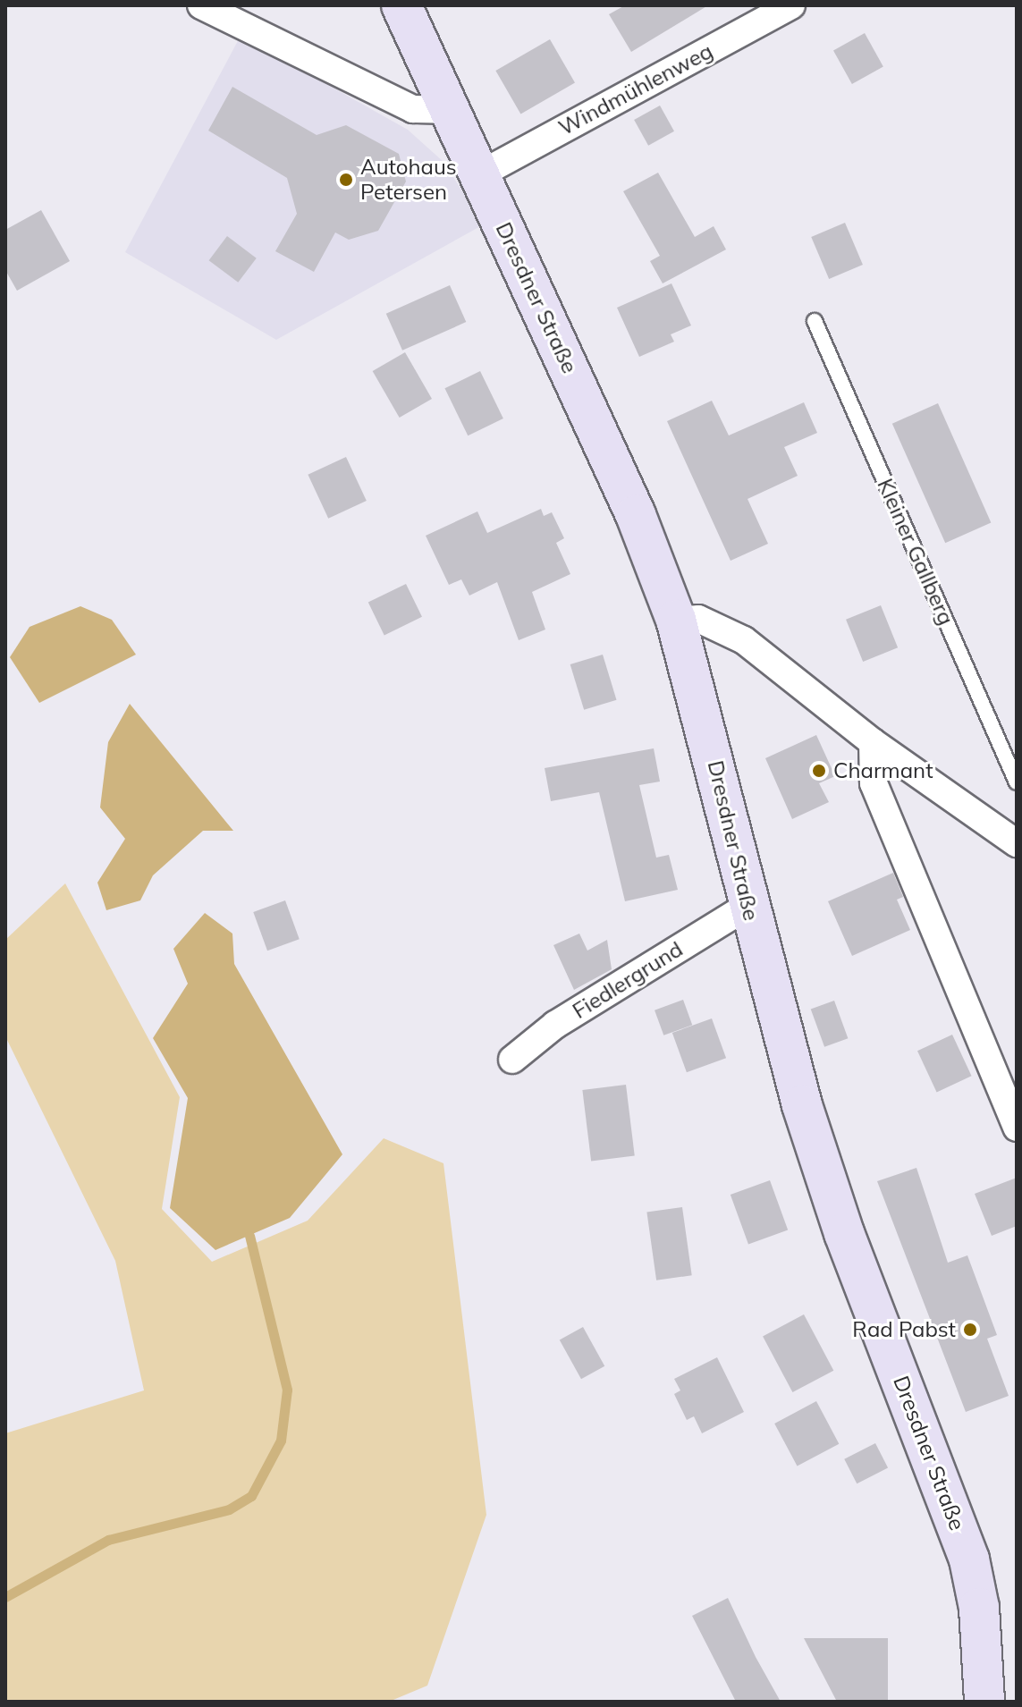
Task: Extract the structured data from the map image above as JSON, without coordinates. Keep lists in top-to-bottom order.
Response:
{
  "streets": {
    "main road": ["Dresdner Straße"],
    "street": ["Windmühlenweg", "Fiedlergrund"],
    "lane": ["Kleiner Gallberg"]
  },
  "crossings": [
    ["Windmühlenweg", "Dresdner Straße"],
    ["Dresdner Straße", "Fiedlergrund"]
  ],
  "places": ["Autohaus Petersen", "Charmant", "Rad Pabst"]
}
